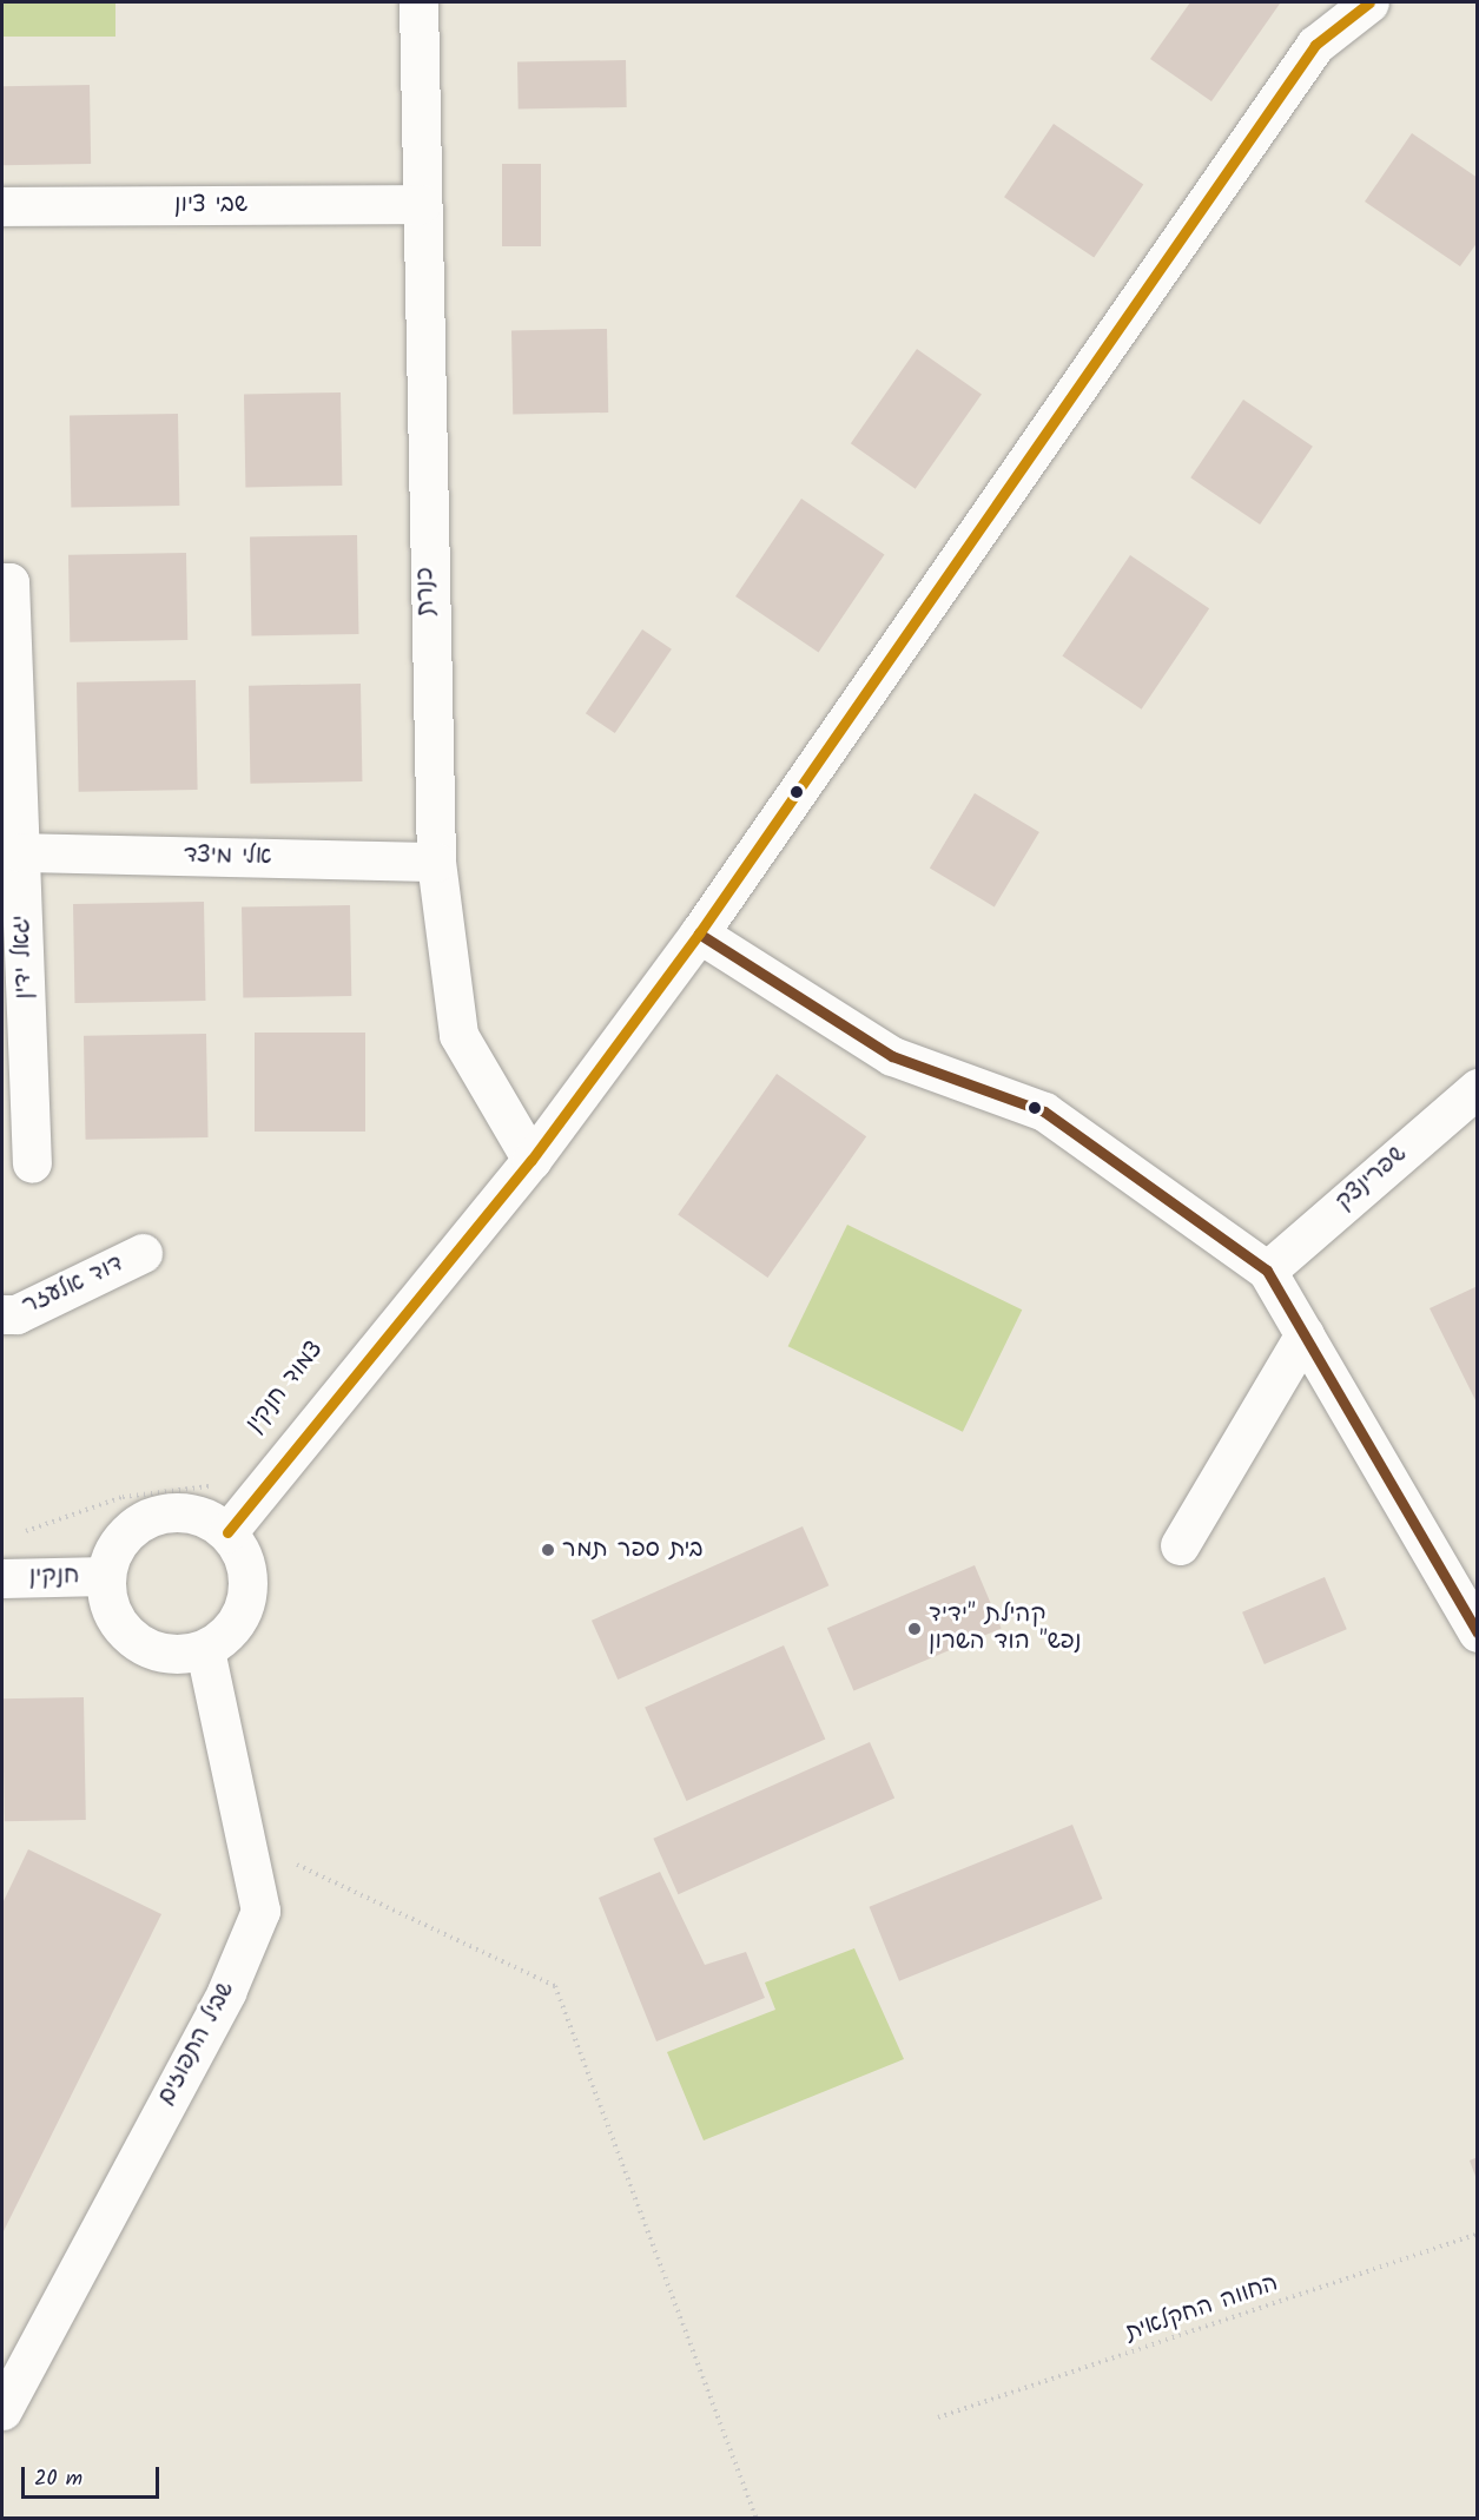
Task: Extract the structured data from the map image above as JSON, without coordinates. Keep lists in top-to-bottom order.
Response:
{
  "streets": {
    "street": [
      "שבי ציון",
      "כנרת",
      "אלי מיצד",
      "יגאל ידין",
      "שפרינצק",
      "דוד אלעזר",
      "חנקין",
      "שביל התפוזים"
    ],
    "path": ["החווה החקלאית"]
  },
  "crossings": [
    ["שבי ציון", "כנרת"],
    ["כנרת", "אלי מיצד"],
    ["אלי מיצד", "יגאל ידין"],
    ["חנקין", "שביל התפוזים"]
  ],
  "places": ["בית ספר תמר", "קהילת \"ידיד נפש\" הוד השרון"],
  "scale_bar": "20 m"
}
